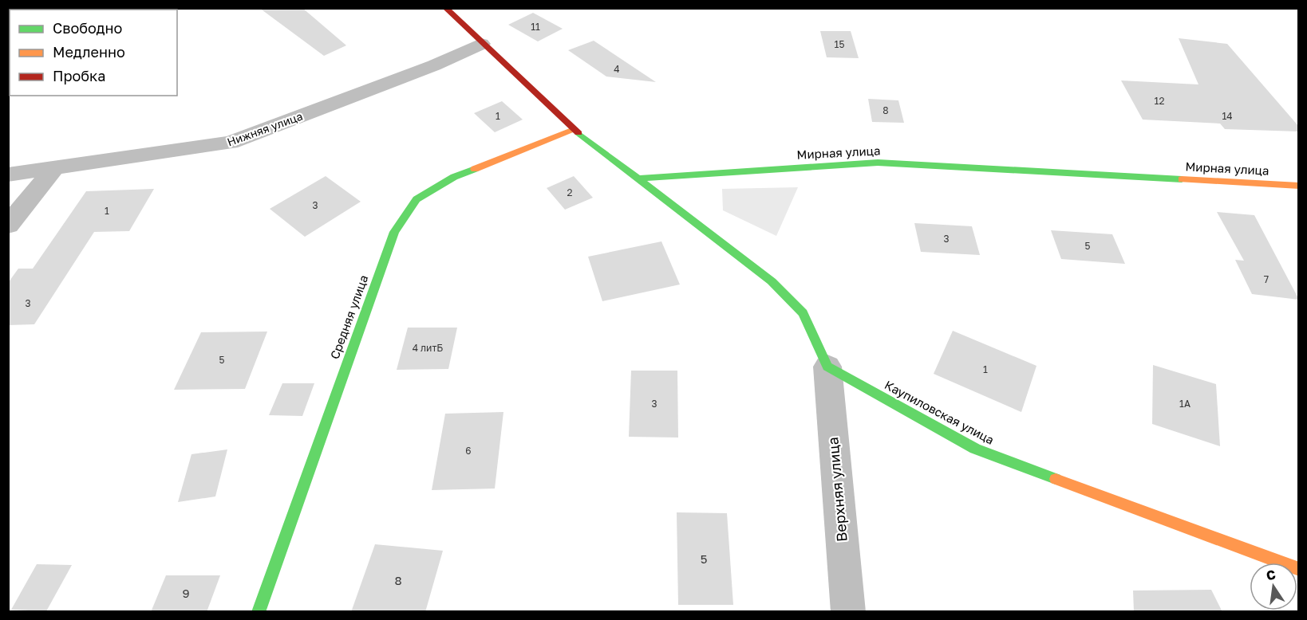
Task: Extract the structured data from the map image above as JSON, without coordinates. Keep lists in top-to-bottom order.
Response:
{
  "streets": {
    "street": [
      "Нижняя улица",
      "Мирная улица",
      "Средняя улица",
      "Каупиловская улица",
      "Верхняя улица"
    ]
  },
  "crossings": [
    ["Каупиловская улица", "Верхняя улица"]
  ],
  "house_numbers": [
    "11",
    "15",
    "4",
    "12",
    "8",
    "1",
    "14",
    "2",
    "3",
    "1",
    "3",
    "5",
    "7",
    "3",
    "4 литБ",
    "5",
    "1",
    "3",
    "1А",
    "6",
    "5",
    "8",
    "9"
  ],
  "legend": ["Свободно", "Медленно", "Пробка"],
  "north": "top"
}
